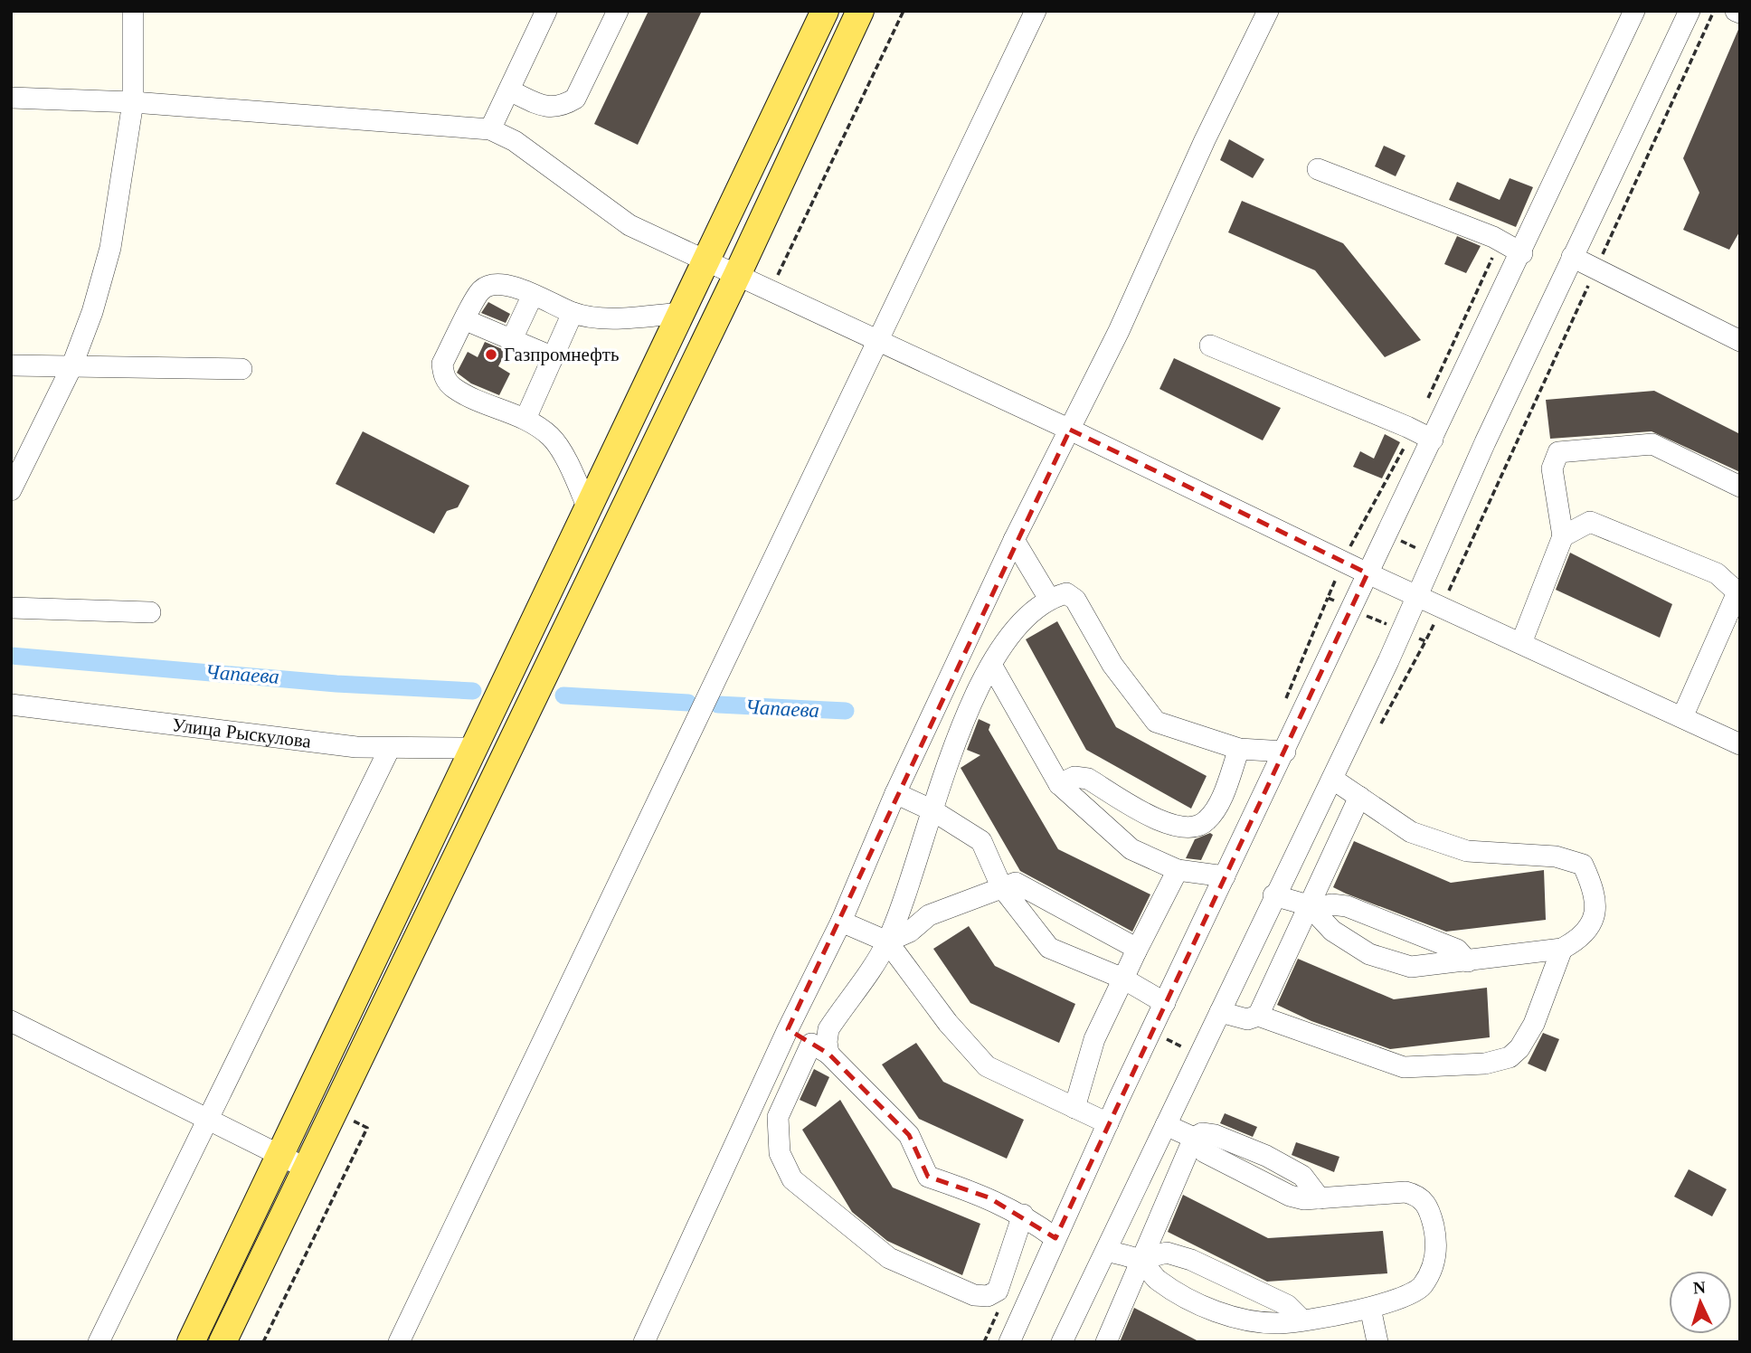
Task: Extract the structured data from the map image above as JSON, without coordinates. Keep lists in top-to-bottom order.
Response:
{
  "streets": {
    "street": ["Улица Рыскулова"]
  },
  "water": ["Чапаева"],
  "places": ["Газпромнефть"],
  "north": "top"
}
